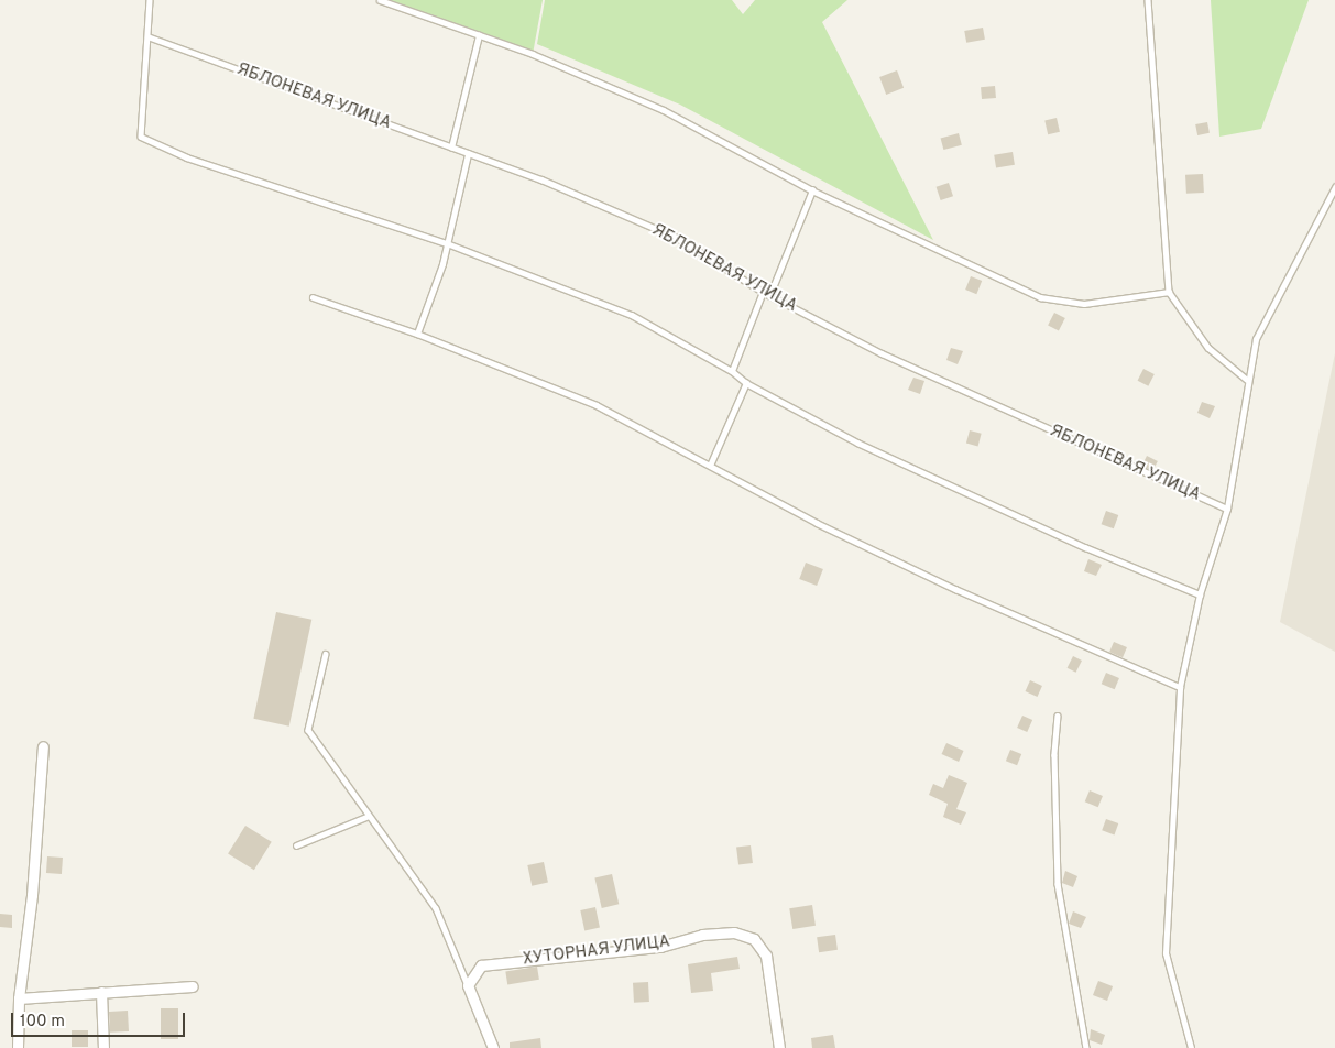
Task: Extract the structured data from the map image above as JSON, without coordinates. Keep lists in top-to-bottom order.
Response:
{
  "streets": {
    "street": ["ХУТОРНАЯ УЛИЦА"],
    "lane": ["ЯБЛОНЕВАЯ УЛИЦА"]
  },
  "scale_bar": "100 m"
}
